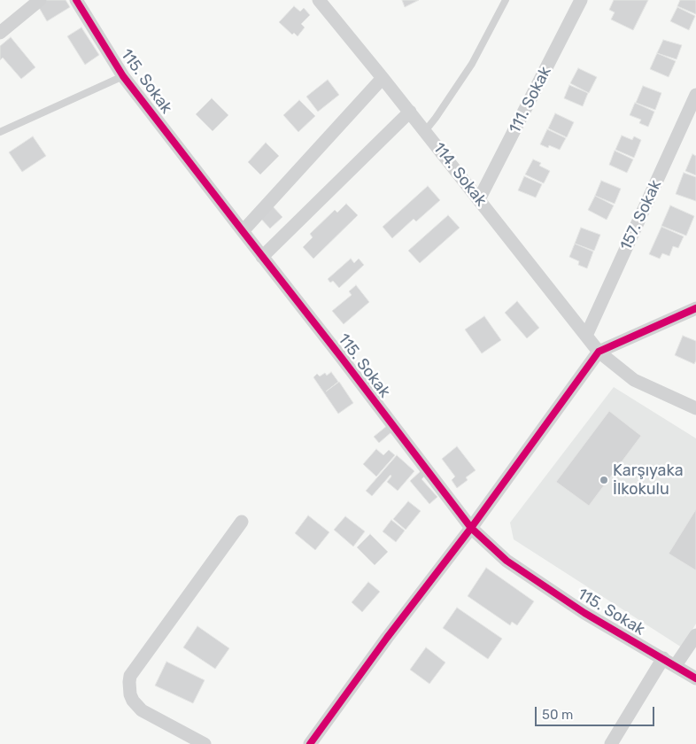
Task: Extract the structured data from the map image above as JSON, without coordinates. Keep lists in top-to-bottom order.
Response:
{
  "streets": {
    "street": [
      "115. Sokak",
      "111. Sokak",
      "114. Sokak",
      "157. Sokak"
    ]
  },
  "crossings": [
    ["111. Sokak", "114. Sokak"],
    ["114. Sokak", "157. Sokak"]
  ],
  "places": ["Karşıyaka İlkokulu"],
  "scale_bar": "50 m"
}
